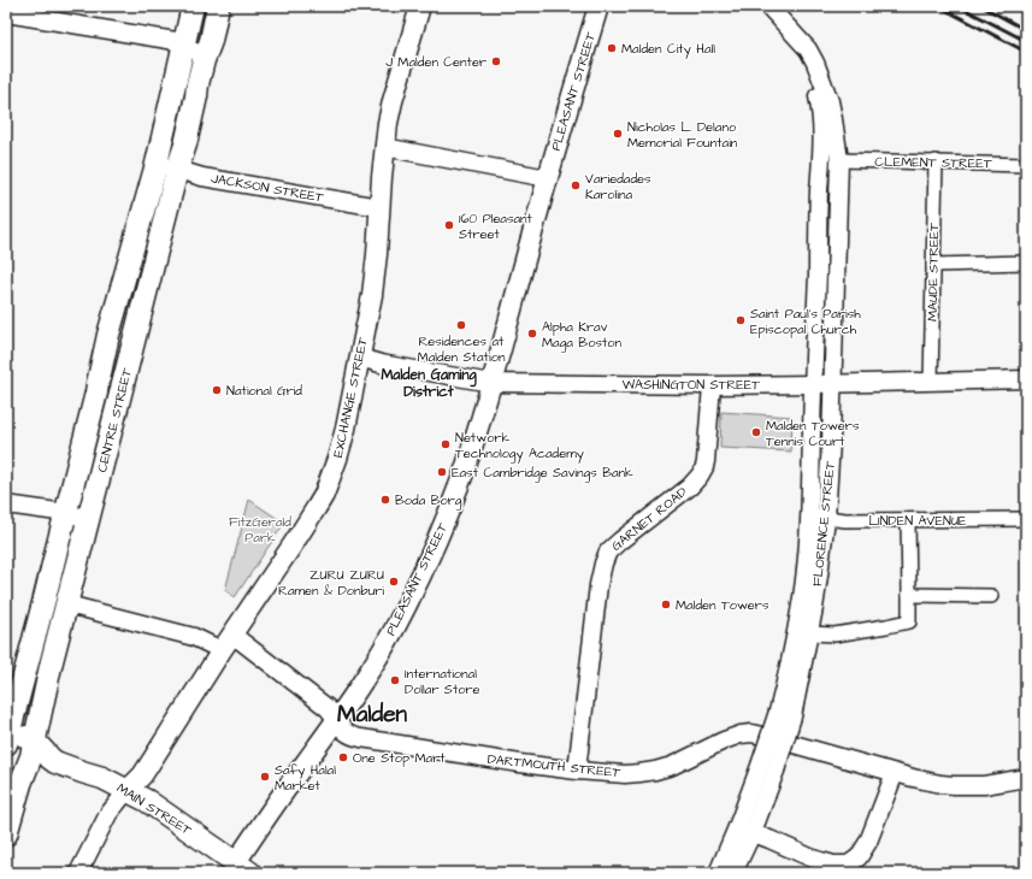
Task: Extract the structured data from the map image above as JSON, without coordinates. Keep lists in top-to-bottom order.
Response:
{
  "streets": {
    "main road": [
      "PLEASANT STREET",
      "EXCHANGE STREET",
      "CENTRE STREET",
      "MAIN STREET"
    ],
    "street": [
      "CLEMENT STREET",
      "JACKSON STREET",
      "MAUDE STREET",
      "WASHINGTON STREET",
      "GARNET ROAD",
      "LINDEN AVENUE",
      "FLORENCE STREET",
      "DARTMOUTH STREET"
    ]
  },
  "crossings": [
    ["PLEASANT STREET", "WASHINGTON STREET"],
    ["PLEASANT STREET", "DARTMOUTH STREET"],
    ["PLEASANT STREET", "MAIN STREET"],
    ["CLEMENT STREET", "MAUDE STREET"],
    ["CLEMENT STREET", "FLORENCE STREET"],
    ["JACKSON STREET", "EXCHANGE STREET"],
    ["JACKSON STREET", "CENTRE STREET"],
    ["MAUDE STREET", "WASHINGTON STREET"],
    ["WASHINGTON STREET", "EXCHANGE STREET"],
    ["WASHINGTON STREET", "GARNET ROAD"],
    ["WASHINGTON STREET", "FLORENCE STREET"],
    ["EXCHANGE STREET", "DARTMOUTH STREET"],
    ["EXCHANGE STREET", "MAIN STREET"],
    ["CENTRE STREET", "DARTMOUTH STREET"],
    ["CENTRE STREET", "MAIN STREET"],
    ["GARNET ROAD", "DARTMOUTH STREET"],
    ["LINDEN AVENUE", "FLORENCE STREET"]
  ],
  "districts": ["Malden Gaming District", "Malden"],
  "parks": ["FitzGerald Park"],
  "places": [
    "Malden City Hall",
    "J Malden Center",
    "Nicholas L. Delano Memorial Fountain",
    "Variedades Karolina",
    "160 Pleasant Street",
    "Saint Paul's Parish Episcopal Church",
    "Residences at Malden Station",
    "Alpha Krav Maga Boston",
    "National Grid",
    "Malden Towers Tennis Court",
    "Network Technology Academy",
    "East Cambridge Savings Bank",
    "Boda Borg",
    "ZURU ZURU Ramen & Donburi",
    "Malden Towers",
    "International Dollar Store",
    "One Stop Mart",
    "Safy Halal Market"
  ]
}
